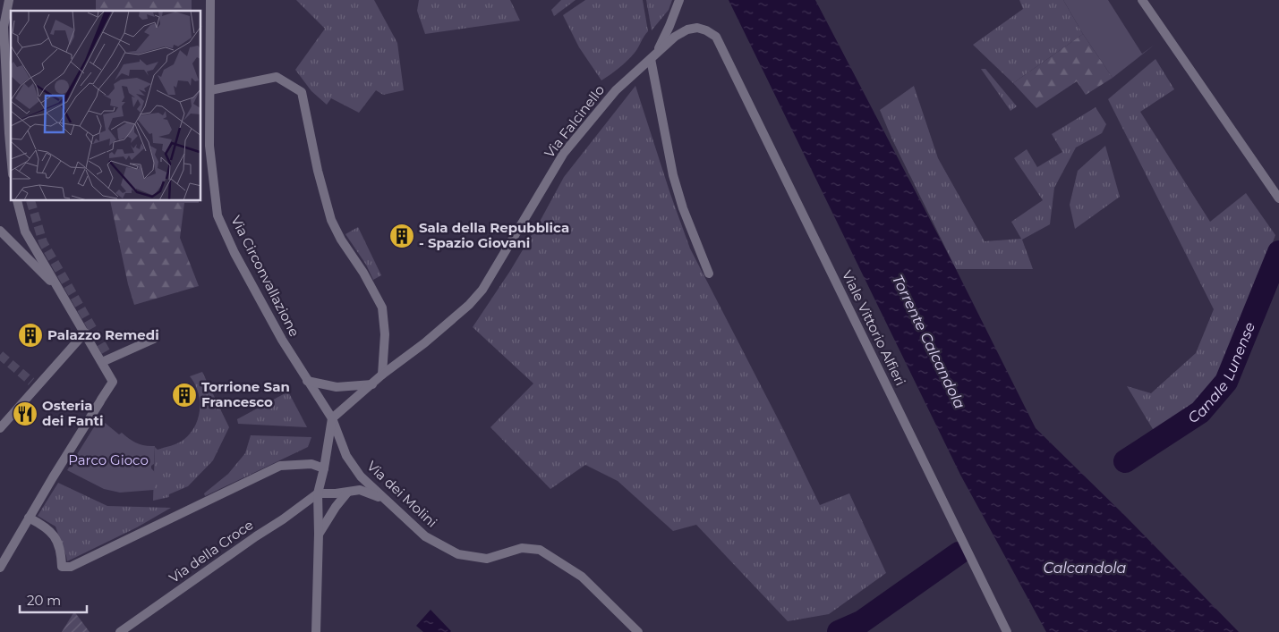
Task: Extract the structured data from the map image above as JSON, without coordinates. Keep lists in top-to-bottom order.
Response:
{
  "streets": {
    "street": [
      "Via Falcinello",
      "Via Circonvallazione",
      "Viale Vittorio Alfieri",
      "Via dei Molini",
      "Via della Croce"
    ]
  },
  "crossings": [
    ["Via Falcinello", "Via Circonvallazione"],
    ["Via Falcinello", "Viale Vittorio Alfieri"],
    ["Via Falcinello", "Via dei Molini"],
    ["Via Circonvallazione", "Via dei Molini"]
  ],
  "water": ["Torrente Calcandola", "Canale Lunense", "Calcandola"],
  "parks": ["Parco Gioco"],
  "places": {
    "building": ["Sala della Repubblica - Spazio Giovani", "Palazzo Remedi", "Torrione San Francesco"],
    "restaurant": ["Osteria dei Fanti"]
  },
  "scale_bar": "20 m"
}
